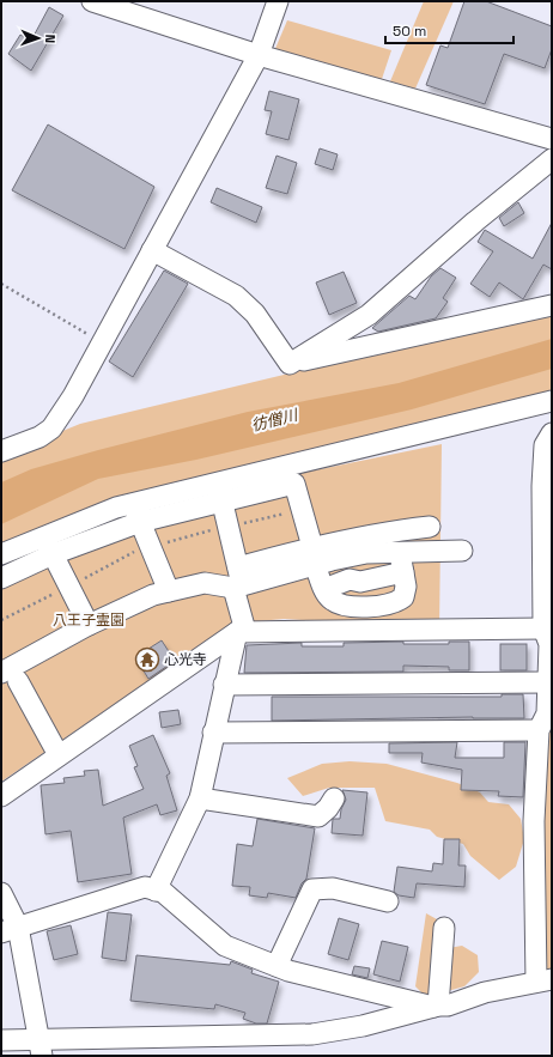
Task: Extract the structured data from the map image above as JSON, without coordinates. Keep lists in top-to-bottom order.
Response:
{
  "water": ["彷僧川"],
  "parks": ["八王子霊園"],
  "places": {
    "temple": ["心光寺"]
  },
  "scale_bar": "50 m",
  "north": "right"
}
